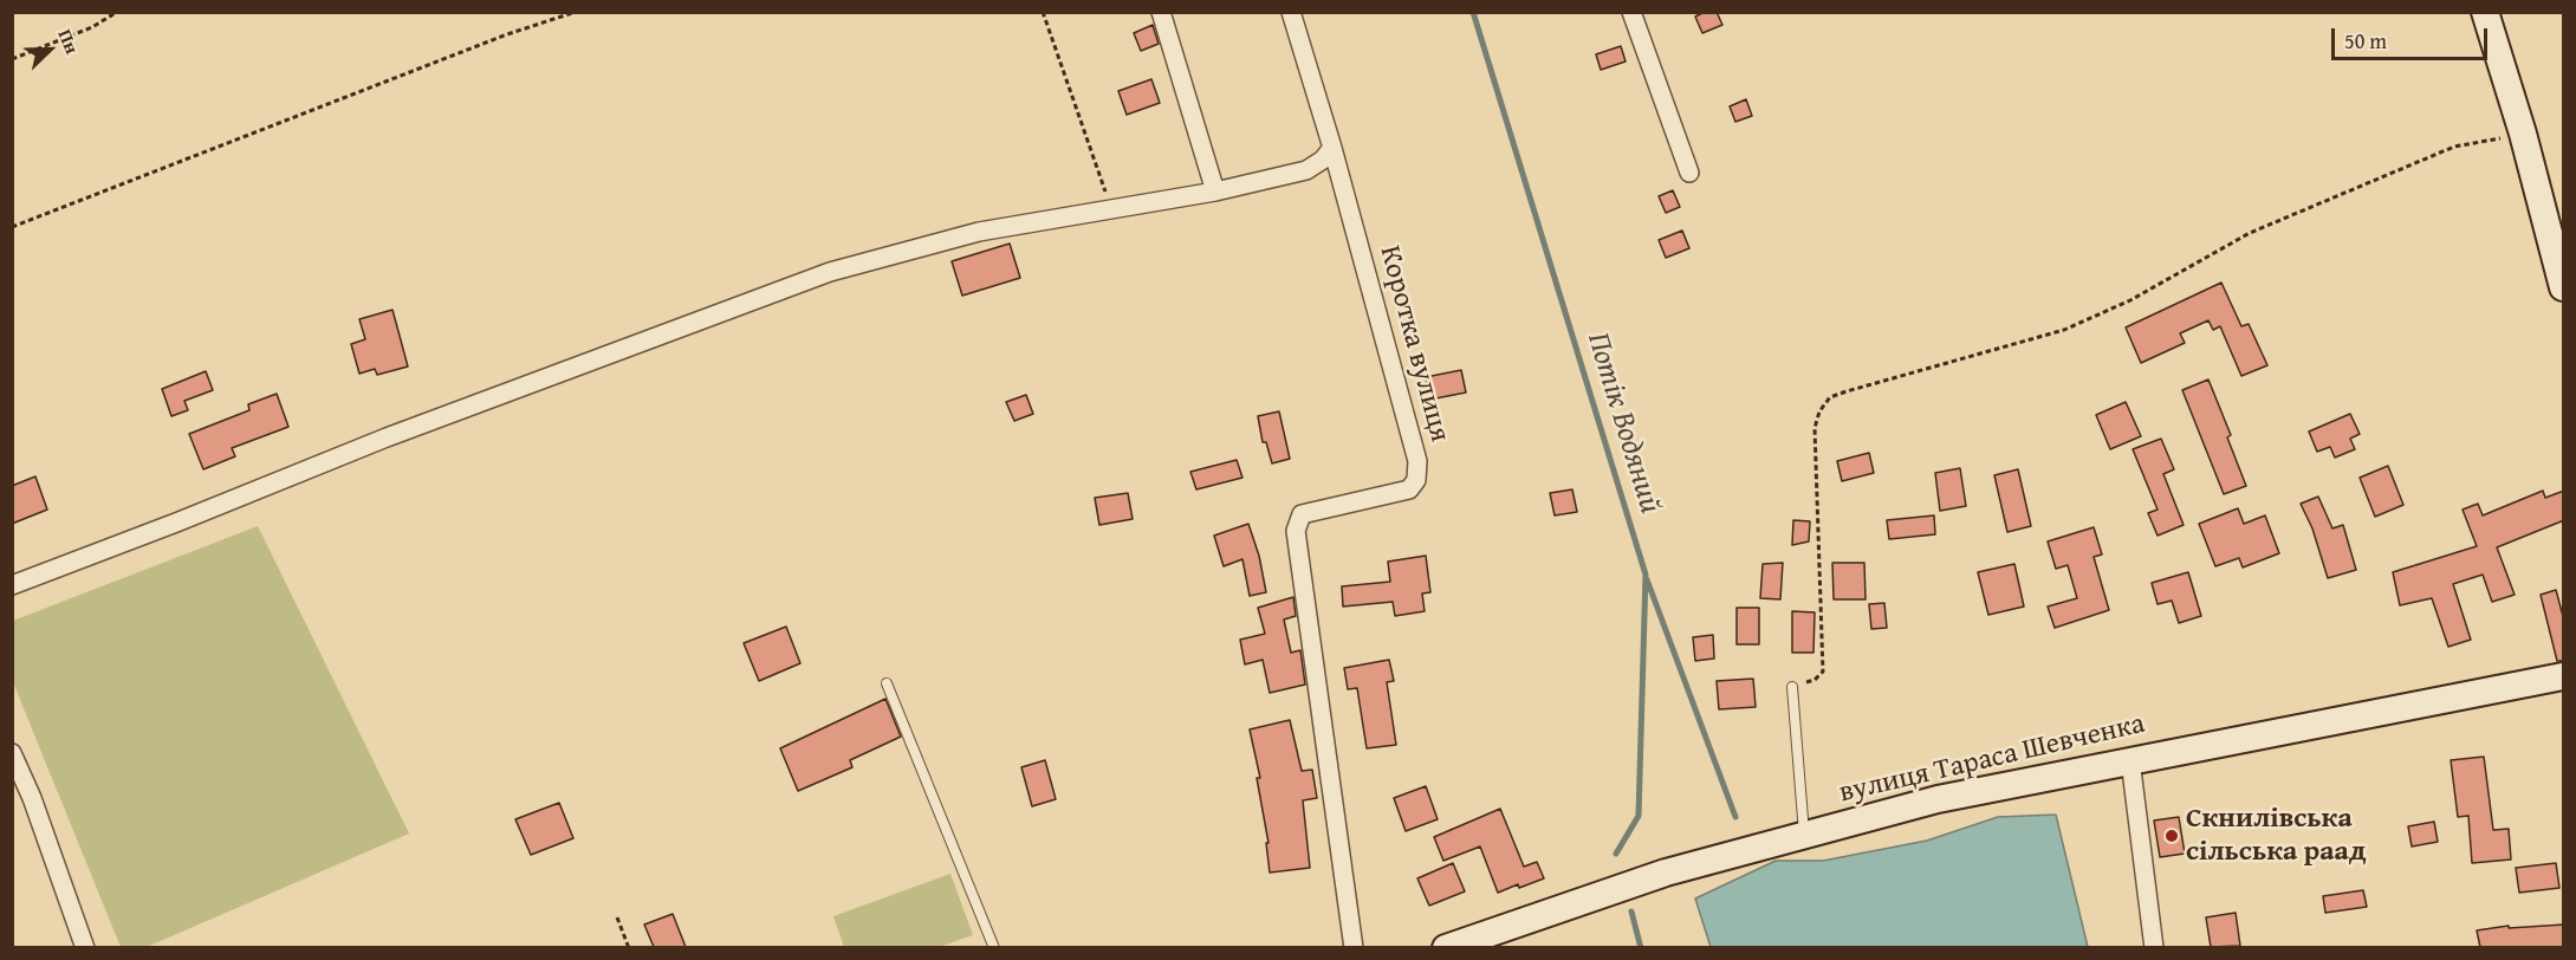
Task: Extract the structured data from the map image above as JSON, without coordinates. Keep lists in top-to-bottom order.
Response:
{
  "streets": {
    "street": ["Коротка вулиця", "вулиця Тараса Шевченка"]
  },
  "water": ["Потік Водяний"],
  "places": ["Скнилівська сільська раад"],
  "scale_bar": "50 m",
  "north": "top right"
}
